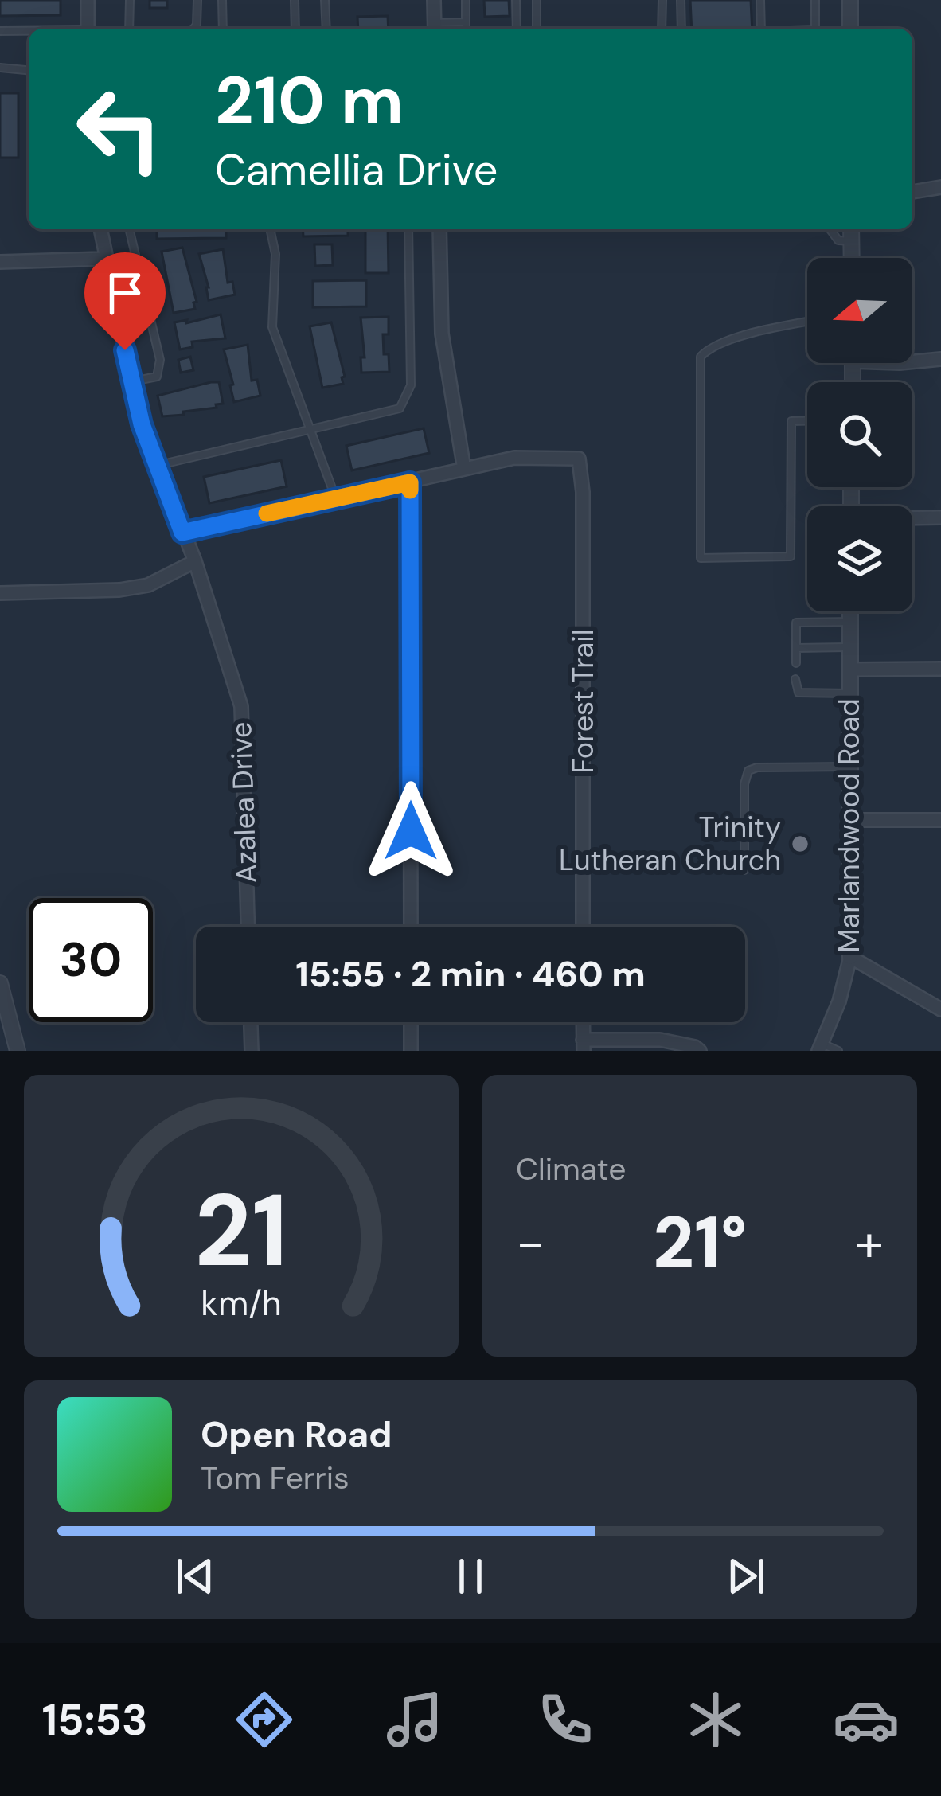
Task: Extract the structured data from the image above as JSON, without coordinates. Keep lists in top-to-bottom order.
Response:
{
  "streets": {
    "street": ["Forest Trail", "Azalea Drive", "Marlandwood Road"]
  },
  "places": ["Trinity Lutheran Church"],
  "north": "left",
  "page": {
    "turn": ["210 m", "Camellia Drive"],
    "limit": "30",
    "trip": "15:55 · 2 min · 460 m",
    "tile": "Climate",
    "heat": ["−", "21°", "+"],
    "song": ["Open Road", "Tom Ferris"],
    "tabs": "15:53",
    "gauge": ["21", "km/h"]
  }
}
